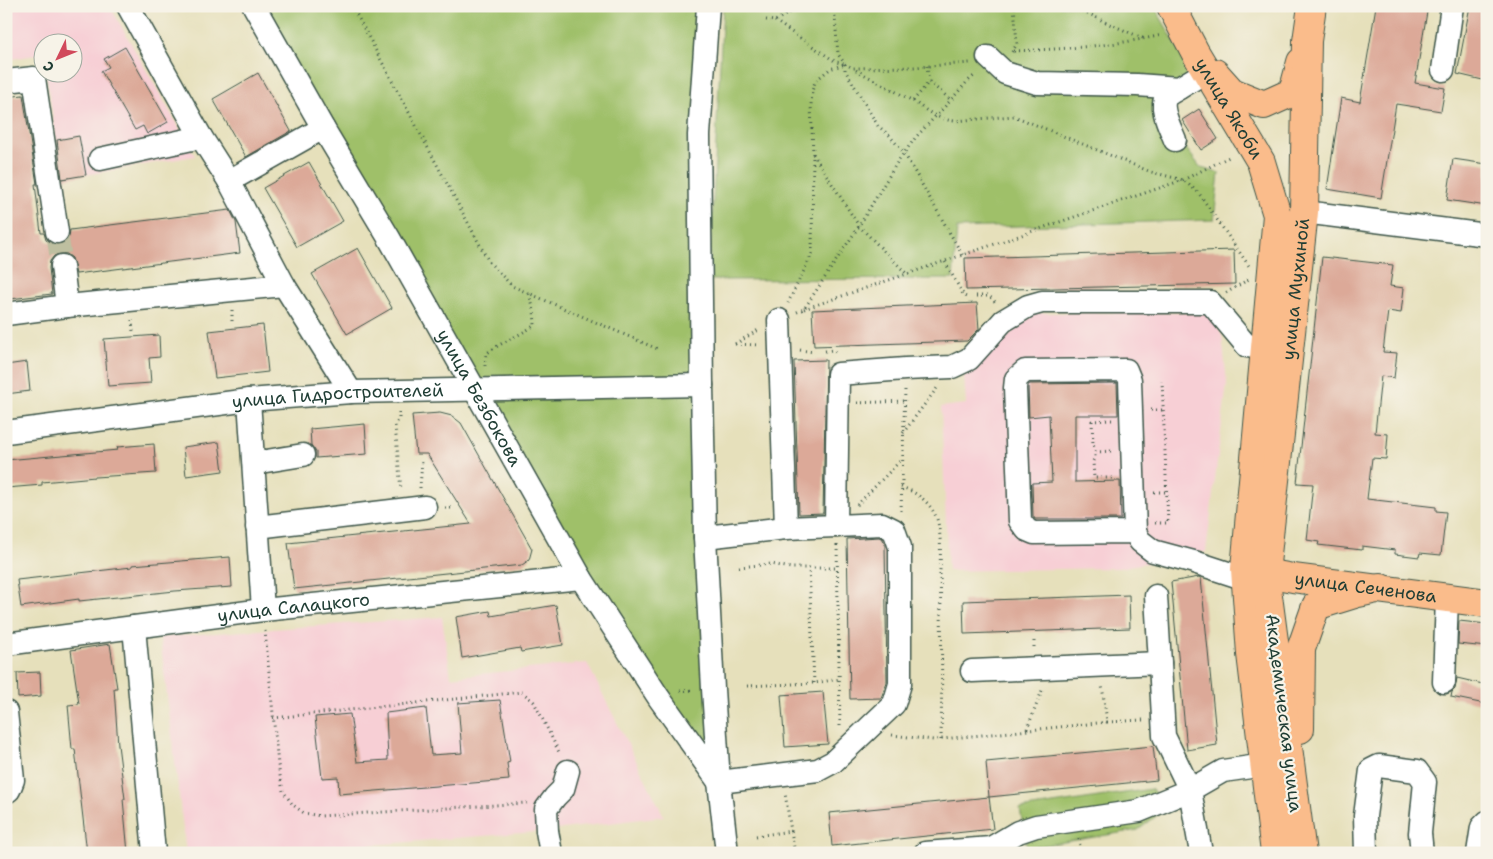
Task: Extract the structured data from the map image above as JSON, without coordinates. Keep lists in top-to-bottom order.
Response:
{
  "streets": {
    "main road": [
      "улица Якоби",
      "улица Мухиной",
      "улица Сеченова",
      "Академическая улица"
    ],
    "street": ["улица Гидростроителей", "улица Безбокова", "улица Салацкого"]
  },
  "crossings": [
    ["улица Якоби", "улица Мухиной"],
    ["улица Мухиной", "улица Сеченова"],
    ["улица Мухиной", "Академическая улица"],
    ["улица Гидростроителей", "улица Безбокова"],
    ["улица Безбокова", "улица Салацкого"],
    ["улица Сеченова", "Академическая улица"]
  ],
  "north": "bottom left"
}
